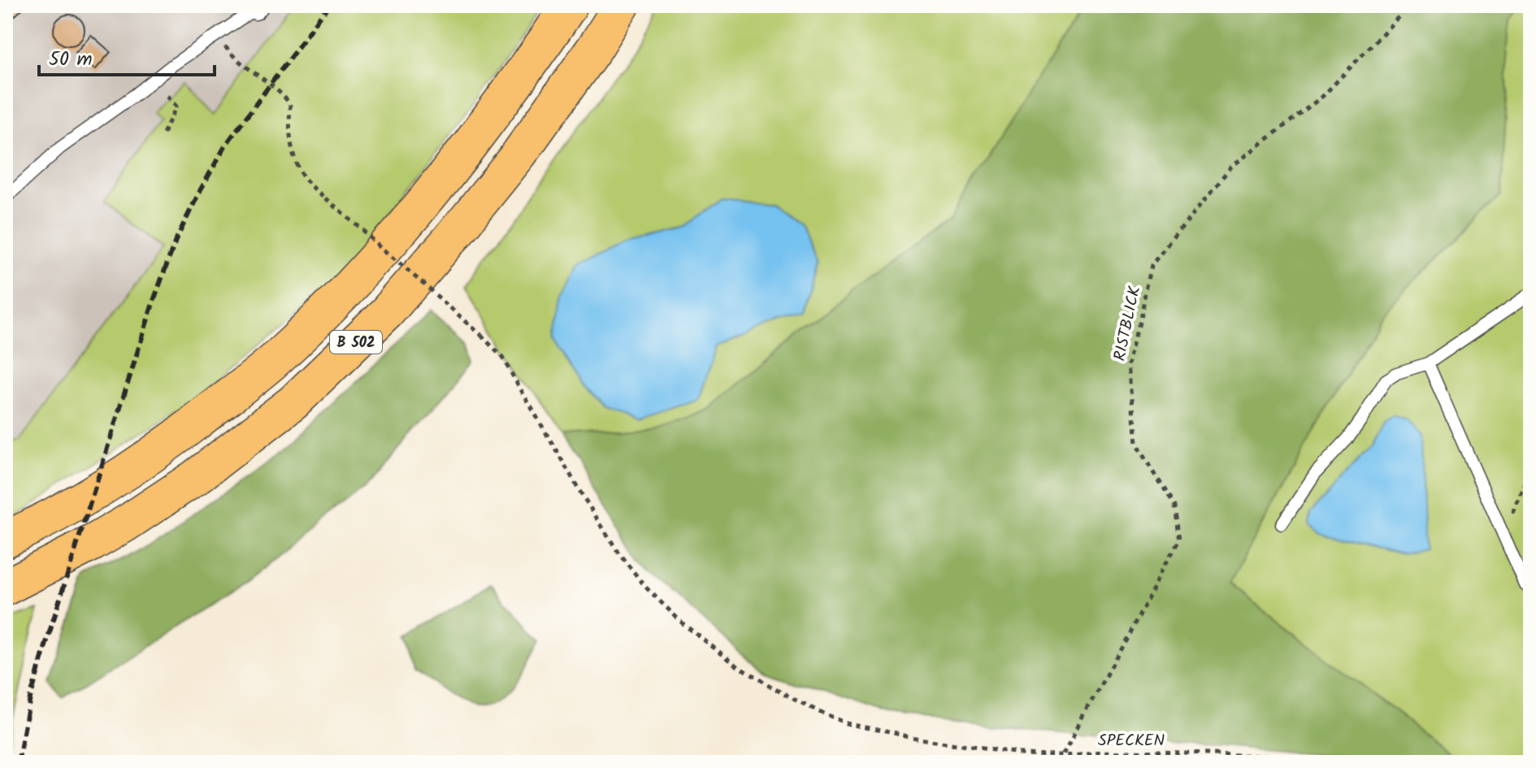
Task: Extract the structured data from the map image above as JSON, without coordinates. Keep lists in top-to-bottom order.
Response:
{
  "streets": {
    "highway": ["B 502"],
    "path": ["RISTBLICK", "SPECKEN"]
  },
  "crossings": [
    ["RISTBLICK", "SPECKEN"]
  ],
  "scale_bar": "50 m"
}
